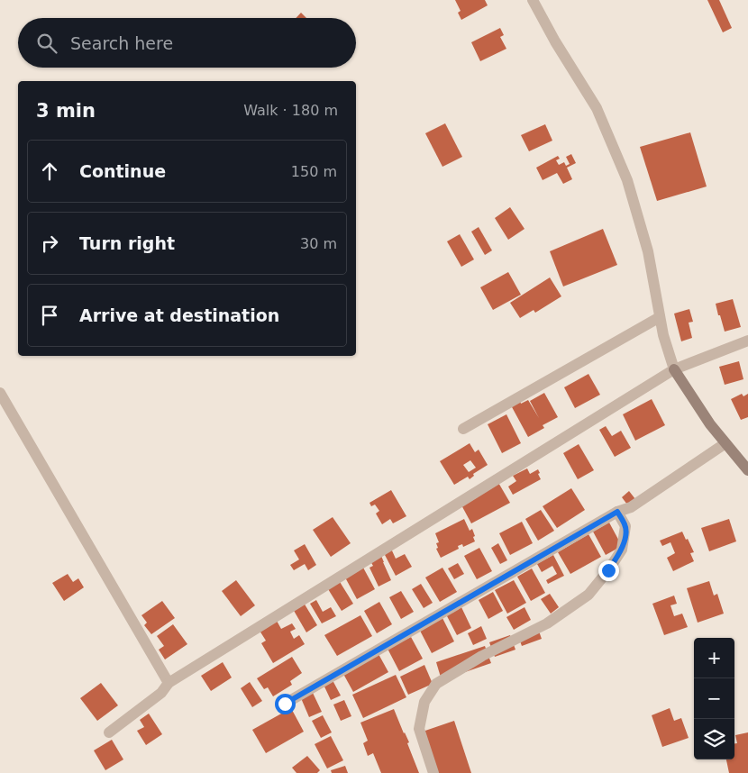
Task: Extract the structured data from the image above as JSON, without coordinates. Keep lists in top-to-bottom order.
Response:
{
  "page": {
    "search": "Search here",
    "heading": ["3 min", "Walk · 180 m"],
    "list": [
      ["Continue", "150 m"],
      ["Turn right", "30 m"],
      "Arrive at destination"
    ],
    "map_buttons": ["+", "−"]
  }
}
